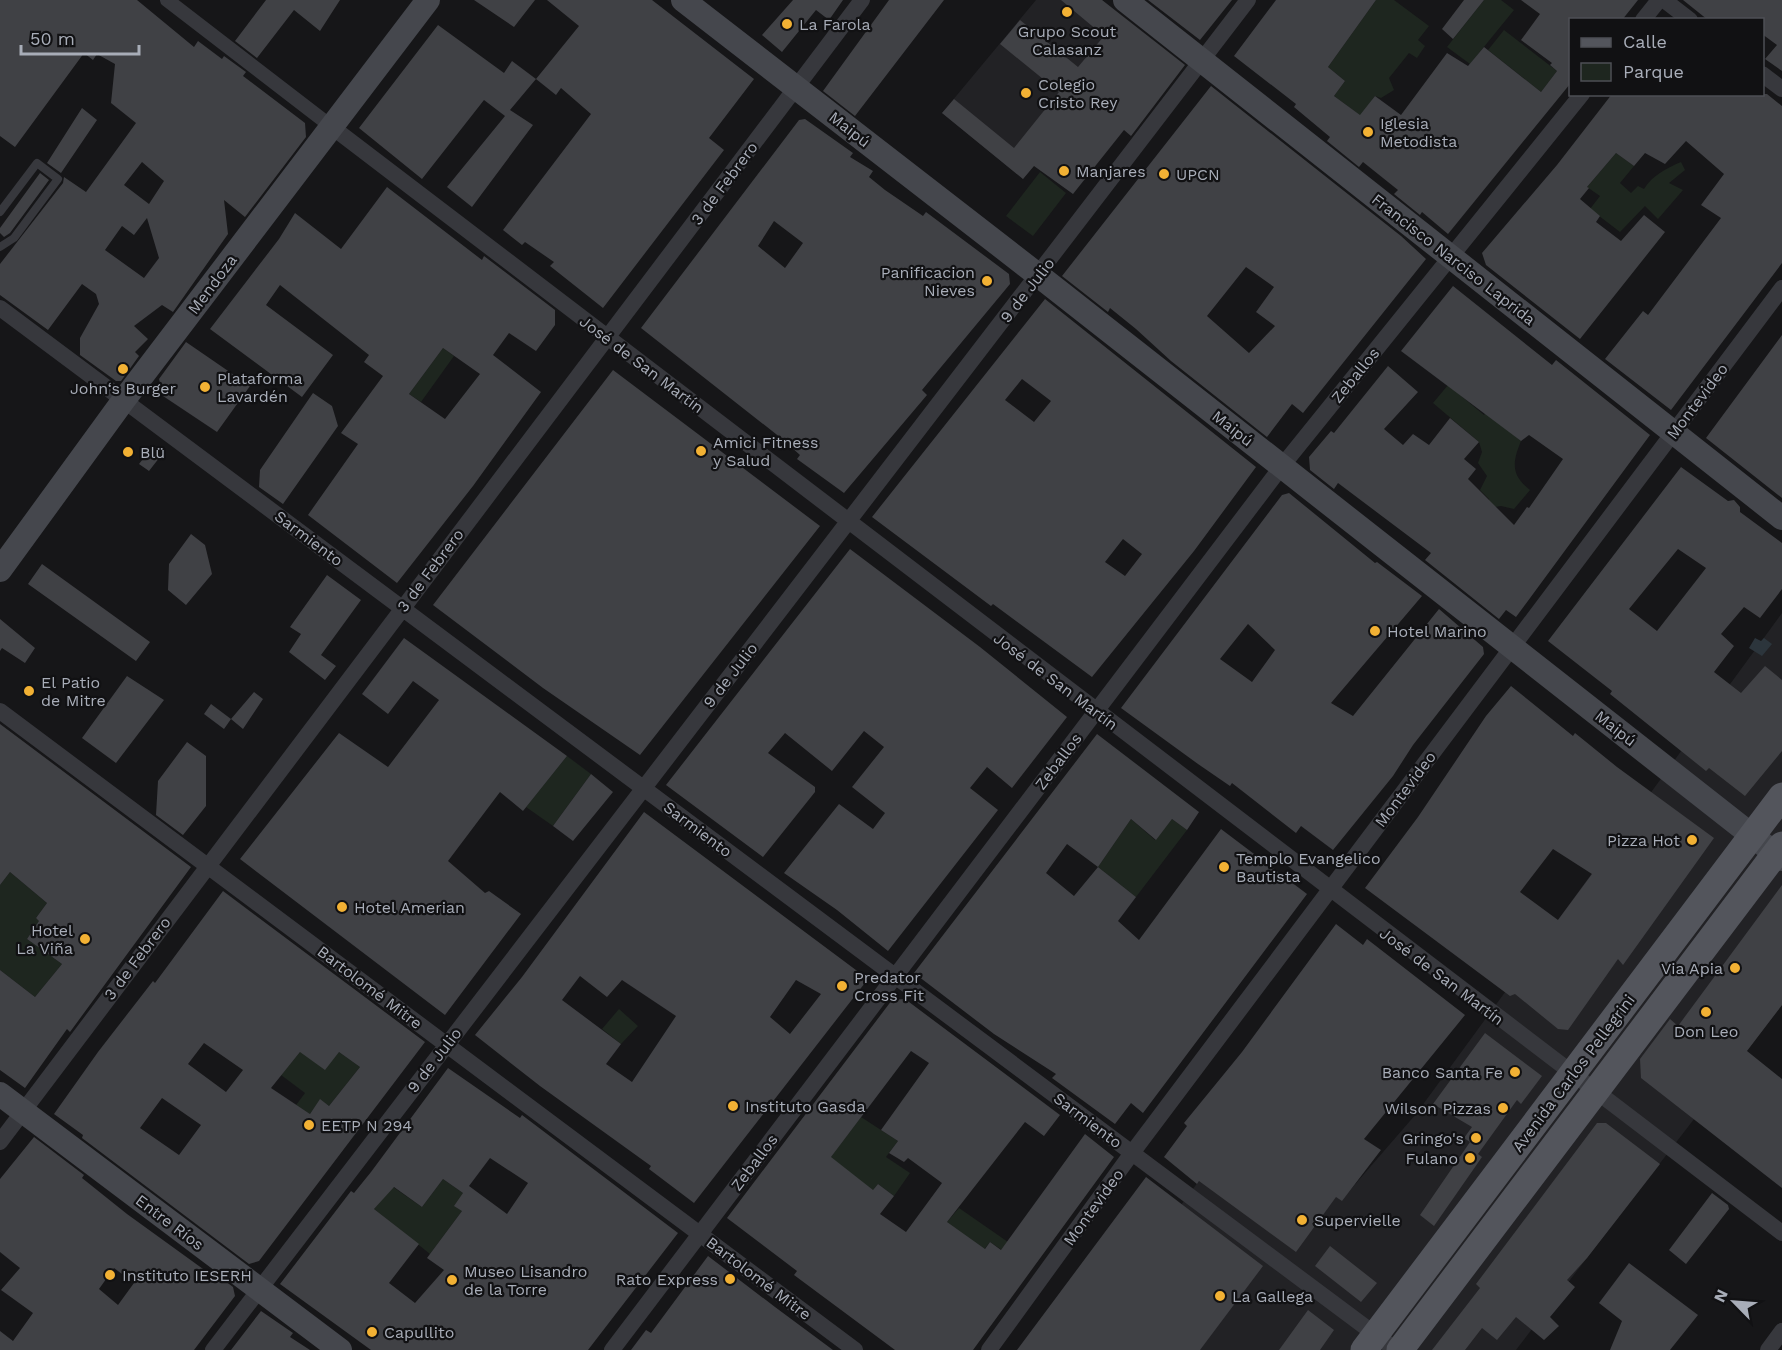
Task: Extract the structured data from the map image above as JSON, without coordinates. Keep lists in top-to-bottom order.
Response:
{
  "streets": {
    "main road": [
      "Maipú",
      "Francisco Narciso Laprida",
      "Mendoza",
      "Avenida Carlos Pellegrini",
      "Entre Ríos"
    ],
    "street": [
      "3 de Febrero",
      "9 de Julio",
      "José de San Martín",
      "Zeballos",
      "Montevideo",
      "Sarmiento",
      "Bartolomé Mitre"
    ]
  },
  "crossings": [
    ["Maipú", "3 de Febrero"],
    ["Maipú", "9 de Julio"],
    ["Maipú", "Zeballos"],
    ["Maipú", "Montevideo"],
    ["Maipú", "Avenida Carlos Pellegrini"],
    ["3 de Febrero", "José de San Martín"],
    ["3 de Febrero", "Sarmiento"],
    ["3 de Febrero", "Bartolomé Mitre"],
    ["3 de Febrero", "Entre Ríos"],
    ["Francisco Narciso Laprida", "9 de Julio"],
    ["Francisco Narciso Laprida", "Zeballos"],
    ["Francisco Narciso Laprida", "Montevideo"],
    ["Mendoza", "José de San Martín"],
    ["Mendoza", "Sarmiento"],
    ["9 de Julio", "José de San Martín"],
    ["9 de Julio", "Sarmiento"],
    ["9 de Julio", "Bartolomé Mitre"],
    ["9 de Julio", "Entre Ríos"],
    ["José de San Martín", "Zeballos"],
    ["José de San Martín", "Montevideo"],
    ["José de San Martín", "Avenida Carlos Pellegrini"],
    ["Zeballos", "Sarmiento"],
    ["Zeballos", "Bartolomé Mitre"],
    ["Montevideo", "Sarmiento"],
    ["Sarmiento", "Avenida Carlos Pellegrini"]
  ],
  "places": [
    "Grupo Scout Calasanz",
    "La Farola",
    "Colegio Cristo Rey",
    "Iglesia Metodista",
    "Manjares",
    "UPCN",
    "Panificacion Nieves",
    "John‘s Burger",
    "Plataforma Lavardén",
    "Amici Fitness y Salud",
    "Blü",
    "Hotel Marino",
    "El Patio de Mitre",
    "Pizza Hot",
    "Templo Evangelico Bautista",
    "Hotel Amerian",
    "Hotel La Viña",
    "Via Apia",
    "Predator Cross Fit",
    "Don Leo",
    "Banco Santa Fe",
    "Instituto Gasda",
    "Wilson Pizzas",
    "EETP N 294",
    "Gringo's",
    "Fulano",
    "Supervielle",
    "Instituto IESERH",
    "Rato Express",
    "Museo Lisandro de la Torre",
    "La Gallega",
    "Capullito"
  ],
  "legend": ["Calle", "Parque"],
  "scale_bar": "50 m",
  "north": "top left"
}
